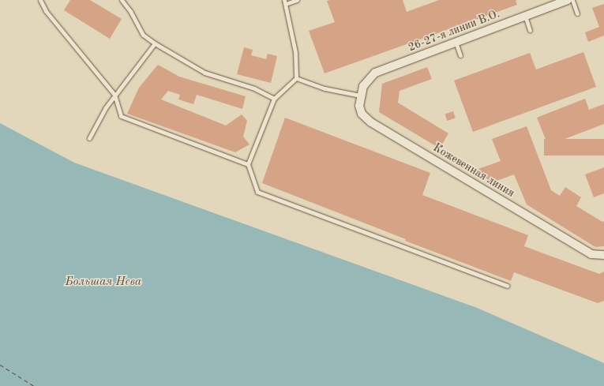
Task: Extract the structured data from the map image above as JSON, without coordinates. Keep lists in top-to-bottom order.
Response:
{
  "streets": {
    "street": ["26-27-я линии В.О.", "Кожевенная линия"]
  },
  "crossings": [
    ["26-27-я линии В.О.", "Кожевенная линия"]
  ],
  "water": ["Большая Нева"]
}
